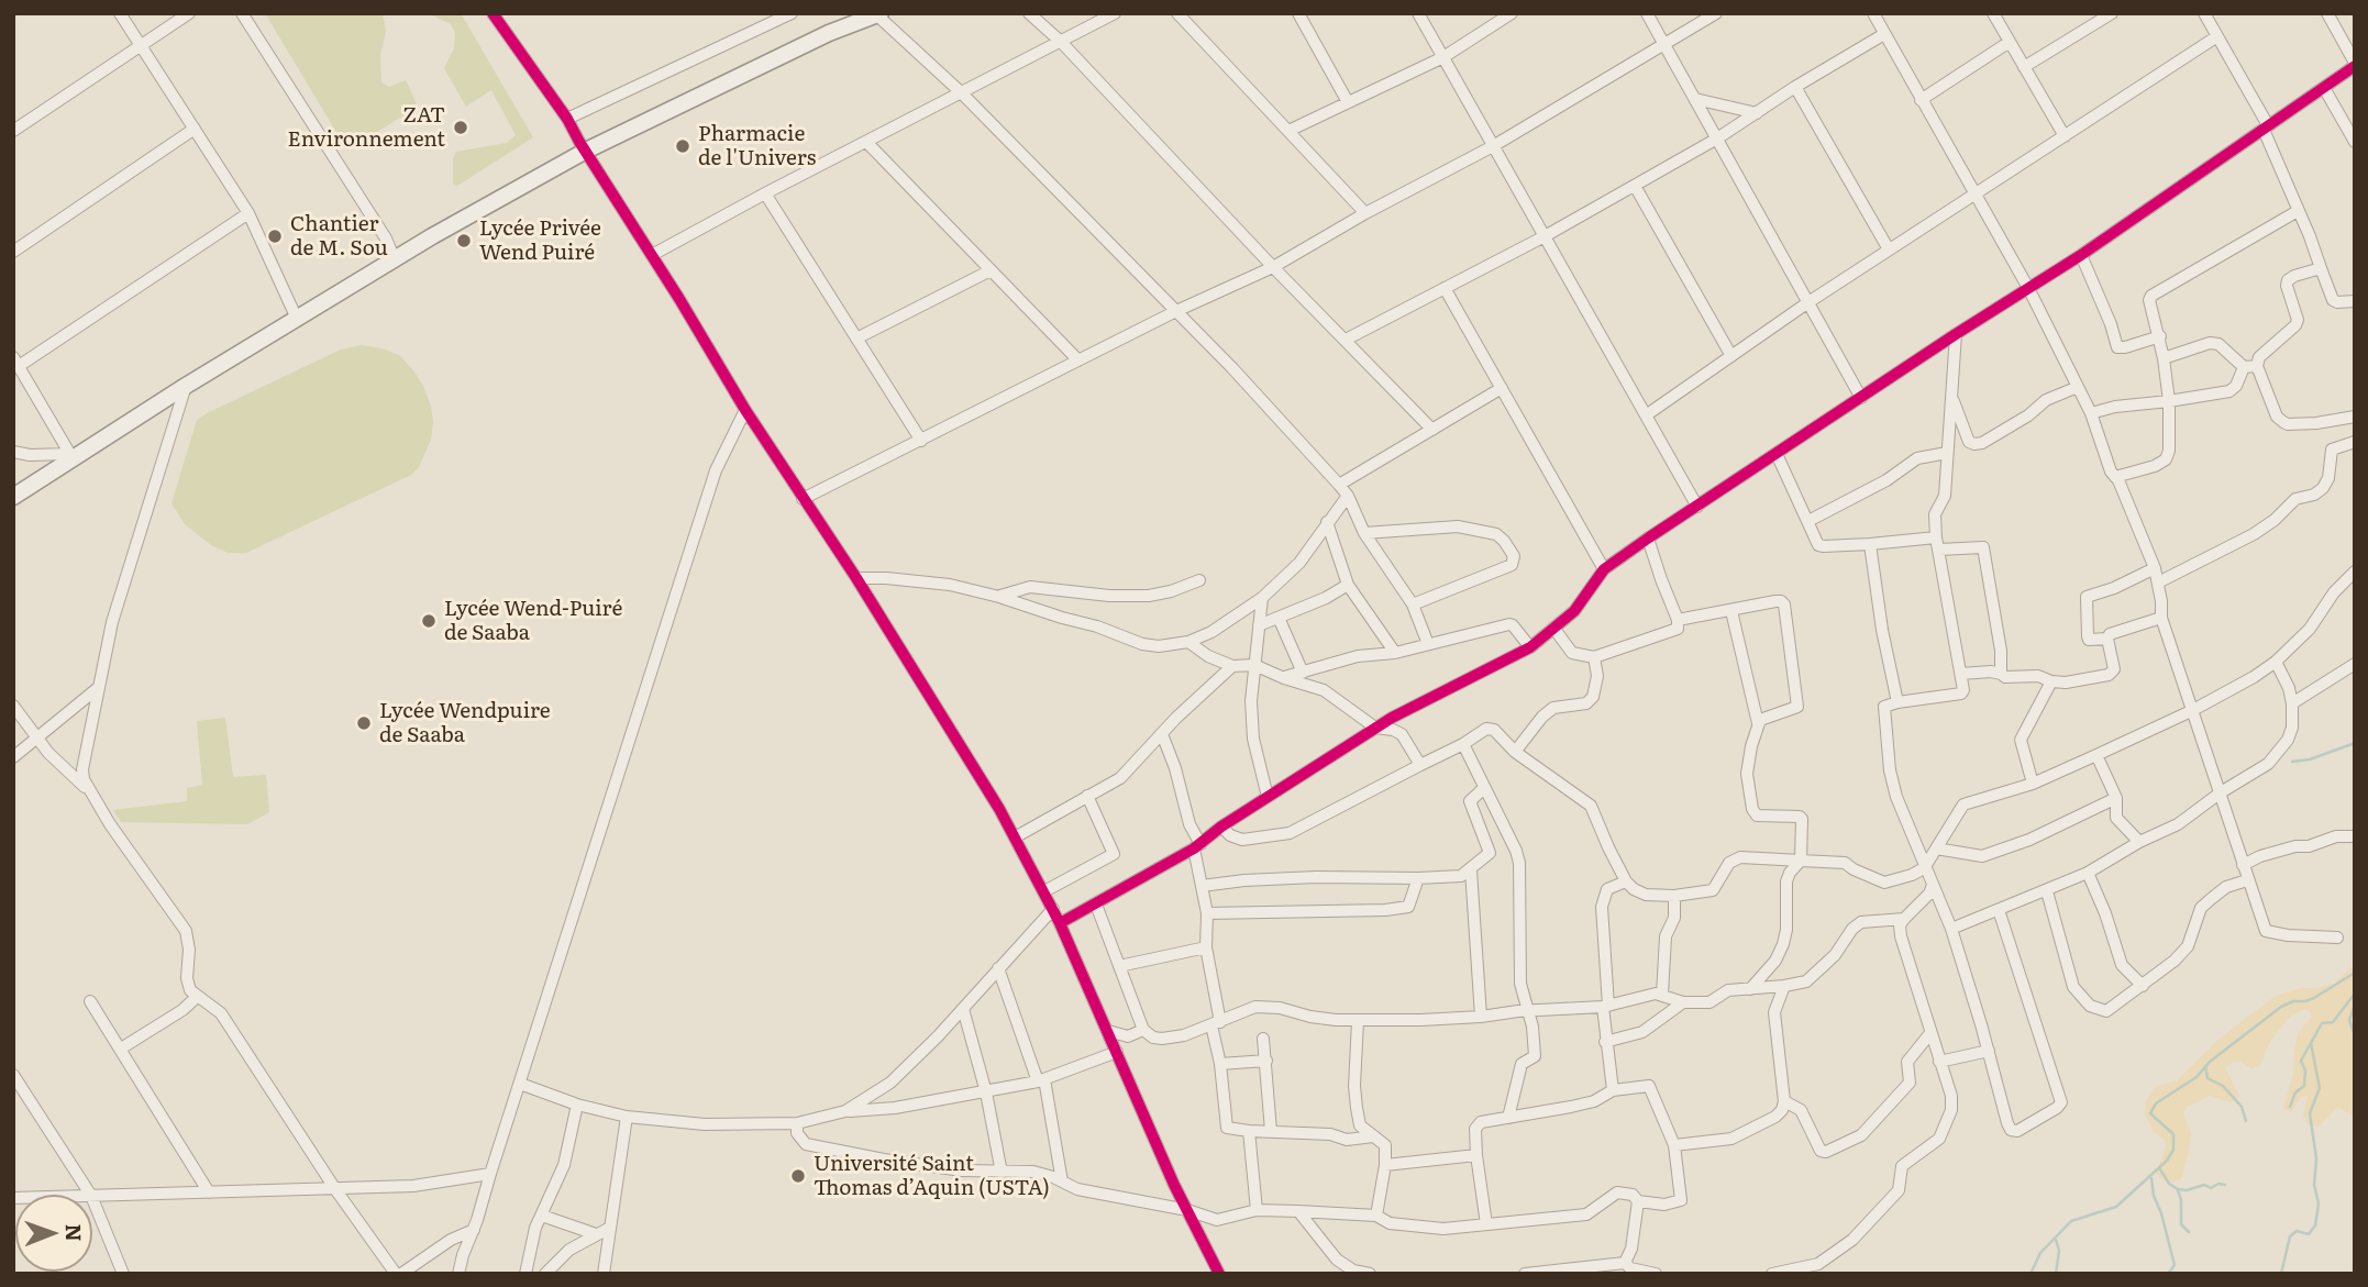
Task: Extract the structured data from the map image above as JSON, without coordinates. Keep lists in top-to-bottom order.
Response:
{
  "places": [
    "ZAT Environnement",
    "Pharmacie de l'Univers",
    "Chantier de M. Sou",
    "Lycée Privée Wend Puiré",
    "Lycée Wend-Puiré de Saaba",
    "Lycée Wendpuire de Saaba",
    "Université Saint Thomas d’Aquin (USTA)"
  ],
  "north": "right"
}
